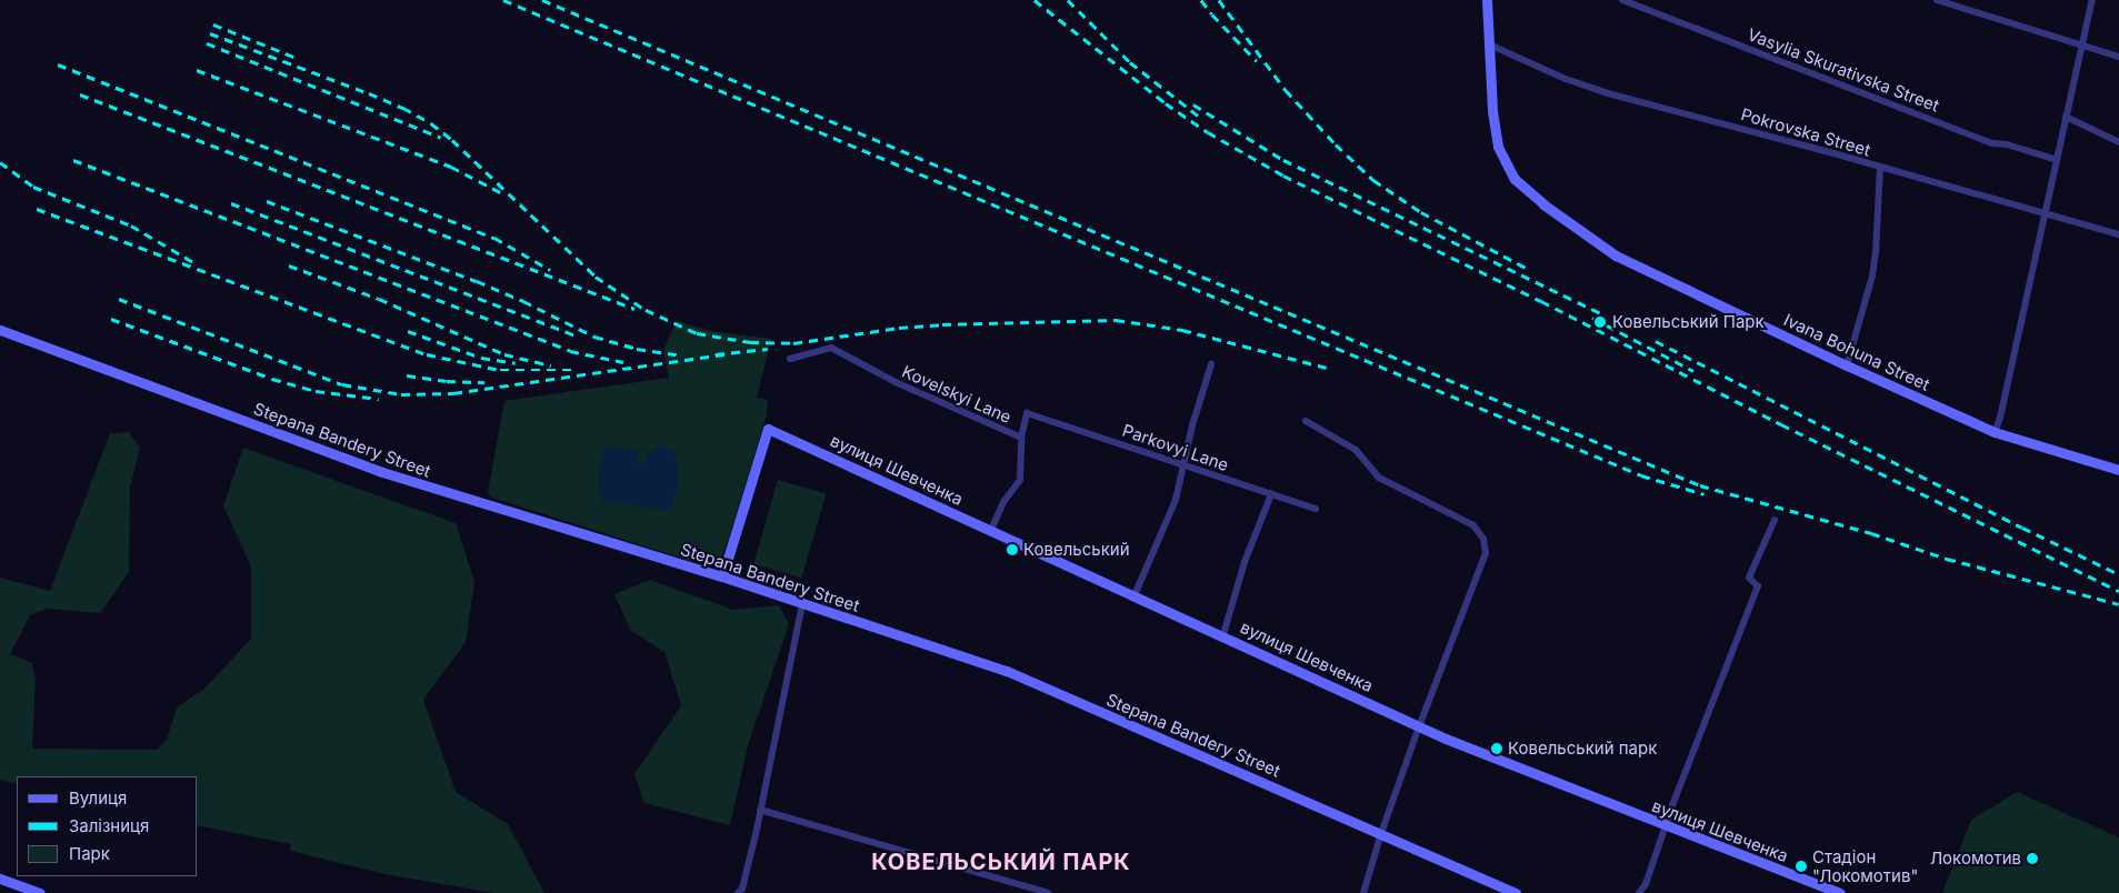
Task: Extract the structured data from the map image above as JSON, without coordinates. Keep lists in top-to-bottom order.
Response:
{
  "streets": {
    "street": [
      "Vasylia Skurativska Street",
      "Pokrovska Street",
      "Ivana Bohuna Street",
      "Kovelskyi Lane",
      "Stepana Bandery Street",
      "Parkovyi Lane",
      "вулиця Шевченка"
    ]
  },
  "crossings": [
    ["Pokrovska Street", "Ivana Bohuna Street"],
    ["Kovelskyi Lane", "Parkovyi Lane"],
    ["Kovelskyi Lane", "вулиця Шевченка"],
    ["Stepana Bandery Street", "вулиця Шевченка"]
  ],
  "districts": ["КОВЕЛЬСЬКИЙ ПАРК"],
  "places": [
    "Ковельський Парк",
    "Ковельський",
    "Ковельський парк",
    "Локомотив",
    "Стадіон \"Локомотив\""
  ],
  "legend": ["Вулиця", "Залізниця", "Парк"]
}
